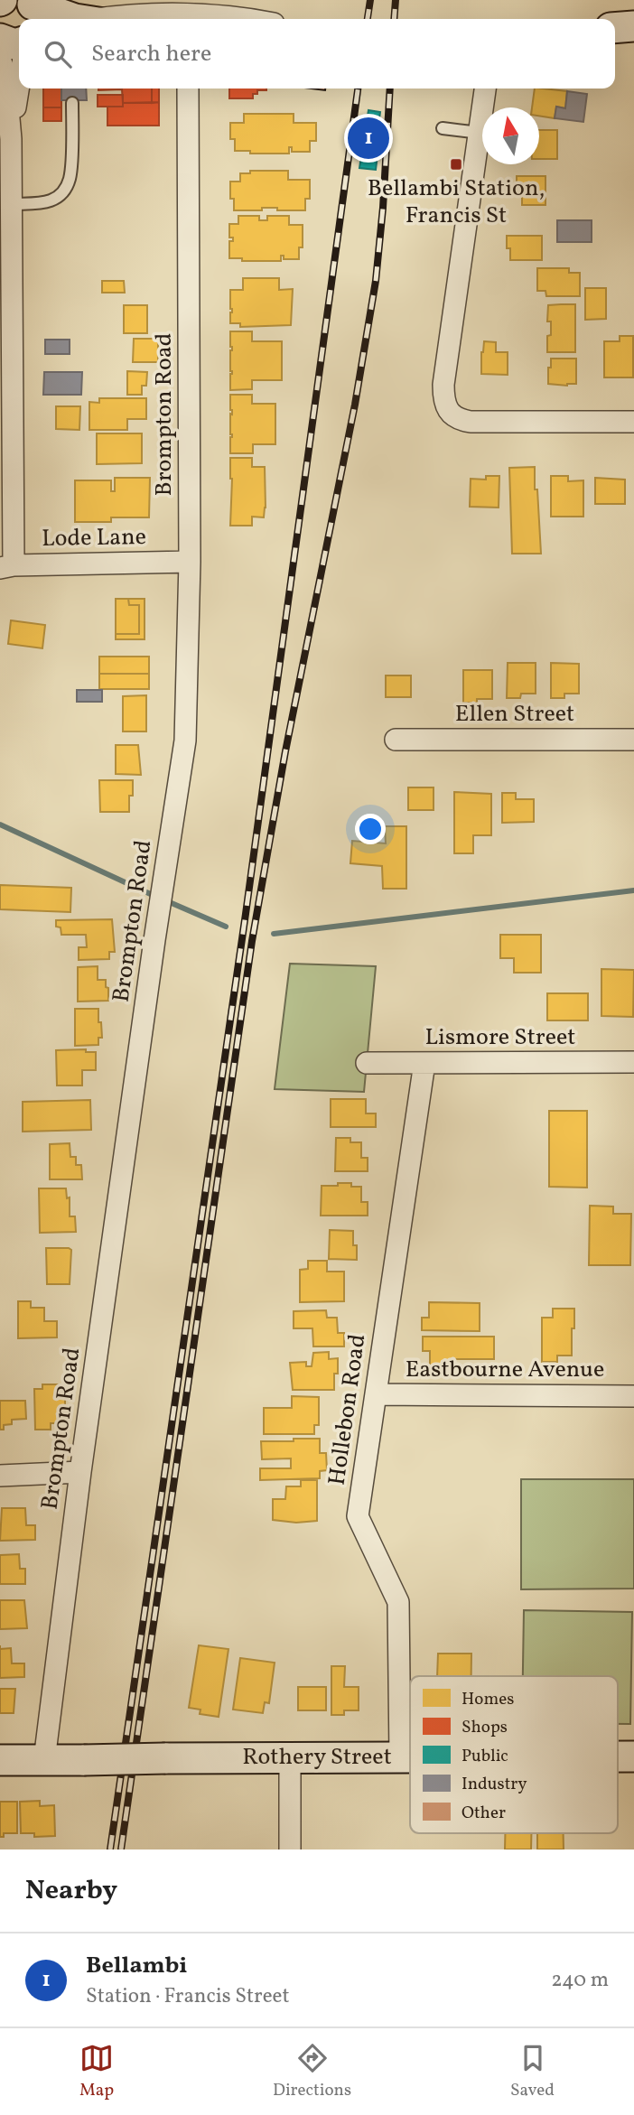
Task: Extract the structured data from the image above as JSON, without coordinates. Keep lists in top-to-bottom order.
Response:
{
  "streets": {
    "main road": ["Rothery Street"],
    "street": [
      "Brompton Road",
      "Lode Lane",
      "Ellen Street",
      "Lismore Street",
      "Eastbourne Avenue",
      "Hollebon Road"
    ]
  },
  "crossings": [
    ["Brompton Road", "Lode Lane"],
    ["Brompton Road", "Rothery Street"],
    ["Lismore Street", "Hollebon Road"],
    ["Eastbourne Avenue", "Hollebon Road"],
    ["Hollebon Road", "Rothery Street"]
  ],
  "places": {
    "transit": ["Bellambi Station, Francis St"]
  },
  "legend": [
    "Homes",
    "Shops",
    "Public",
    "Industry",
    "Other"
  ],
  "north": "top",
  "page": {
    "search": "Search here",
    "pins": "1",
    "heading": "Nearby",
    "list": [
      {
        "mark": "1",
        "name": "Bellambi",
        "note": "Station · Francis Street",
        "value": "240 m"
      }
    ],
    "nav": ["Map", "Directions", "Saved"]
  }
}
